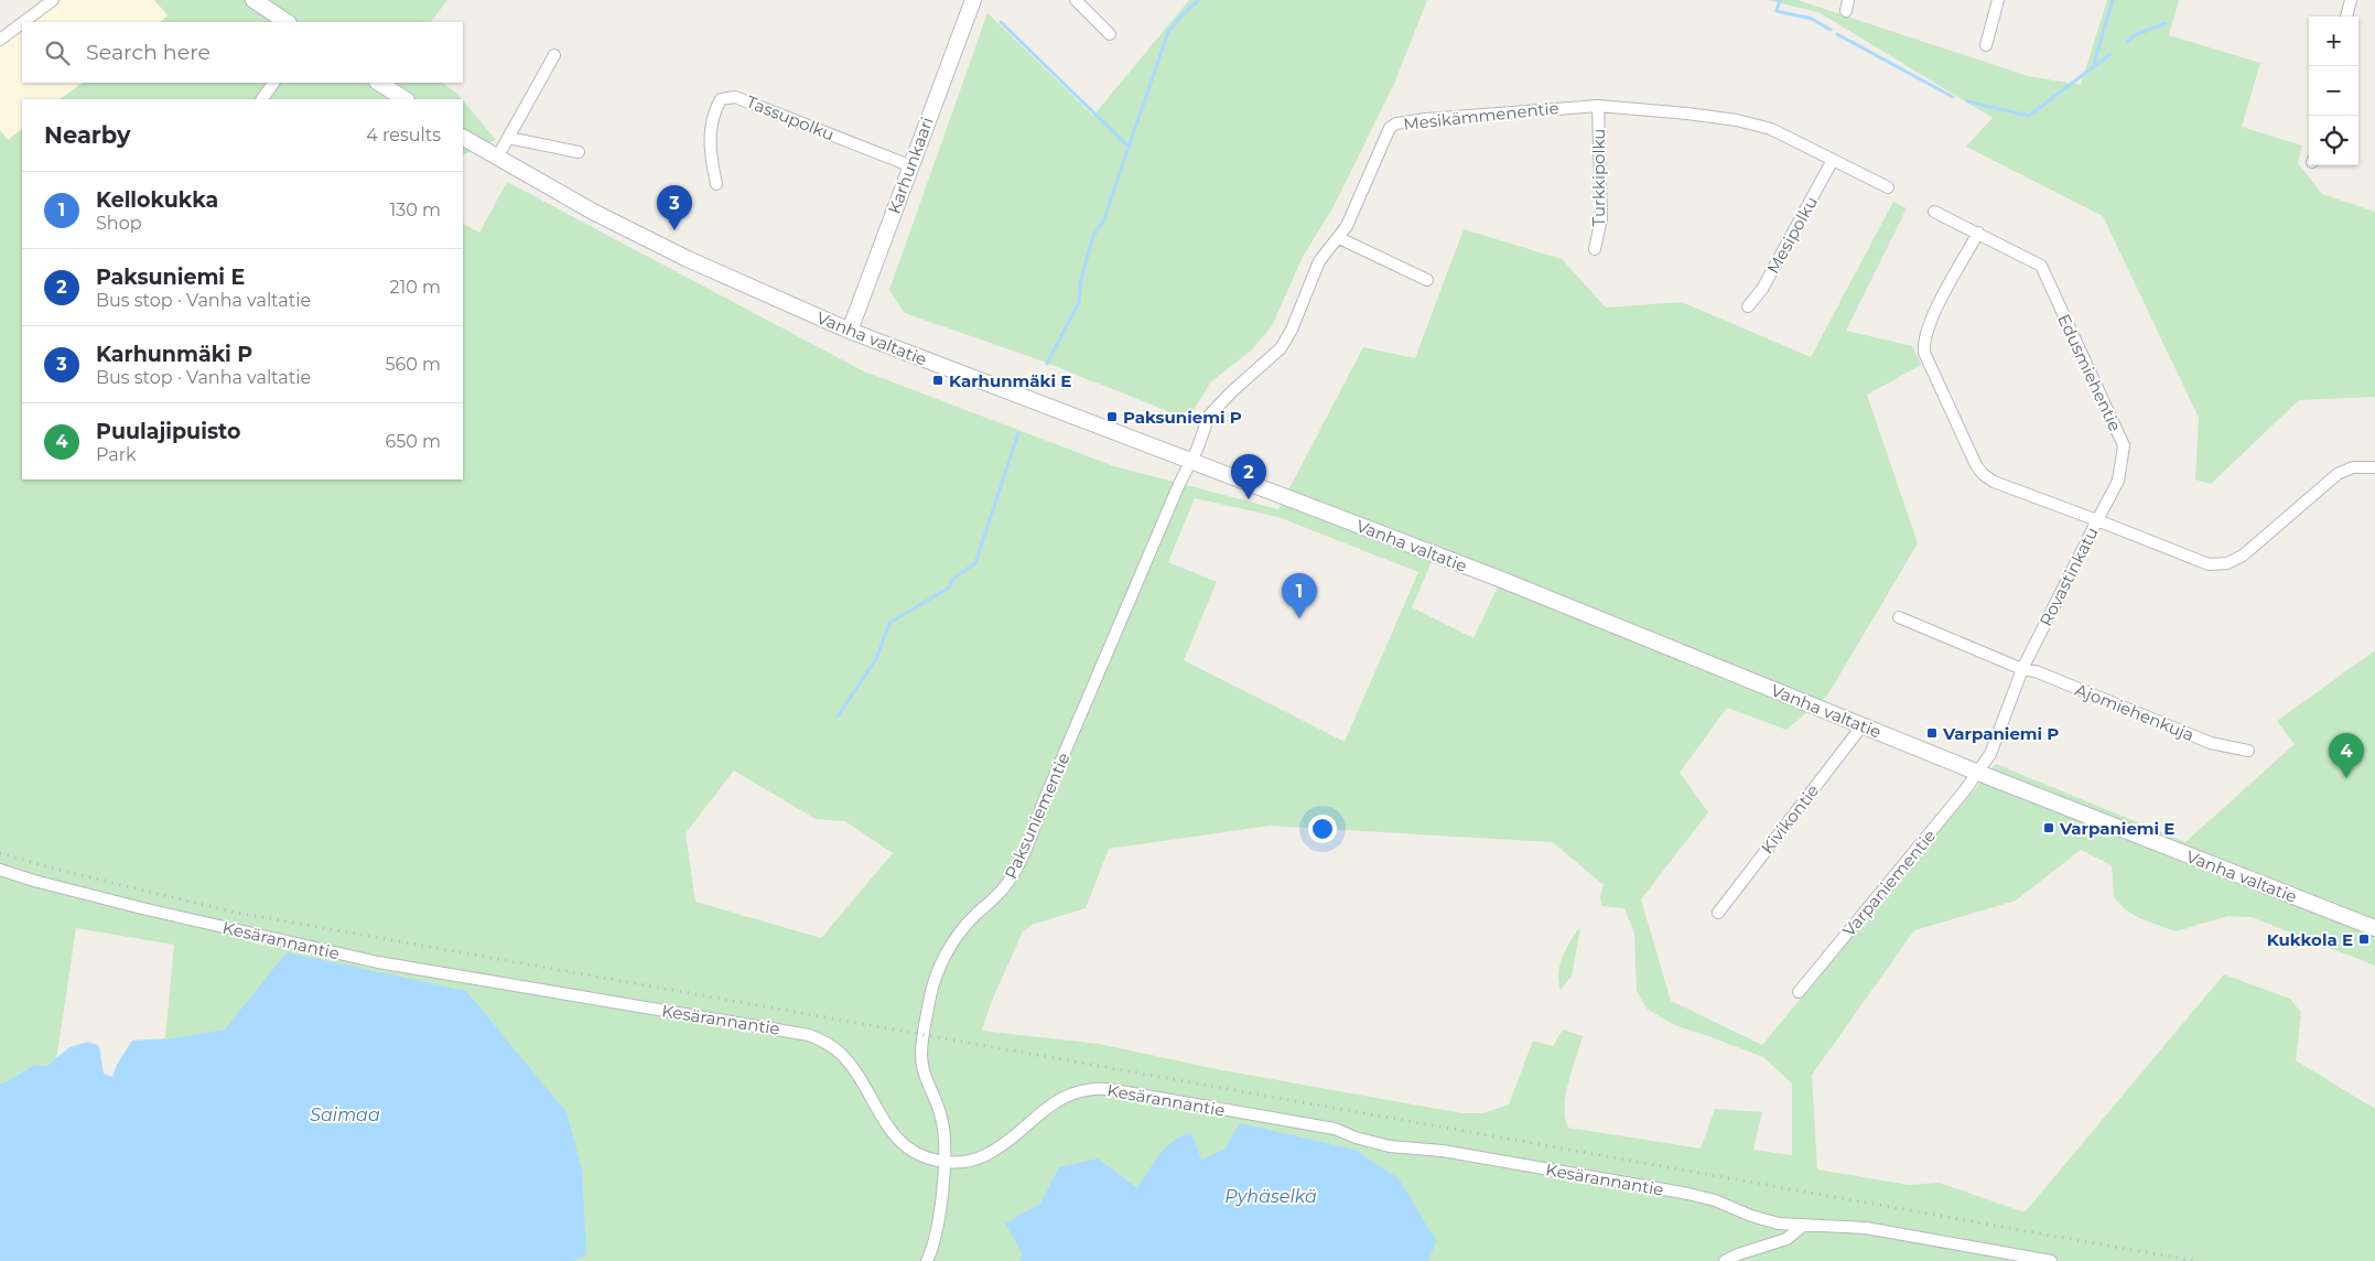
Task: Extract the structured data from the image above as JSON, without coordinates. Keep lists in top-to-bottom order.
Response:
{
  "streets": {
    "main road": ["Karhunkaari", "Vanha valtatie"],
    "street": [
      "Mesikämmenentie",
      "Tassupolku",
      "Turkkipolku",
      "Mesipolku",
      "Edusmiehentie",
      "Rovastinkatu",
      "Ajomiehenkuja",
      "Paksuniementie",
      "Kivikontie",
      "Varpaniementie",
      "Kesärannantie"
    ]
  },
  "crossings": [
    ["Mesikämmenentie", "Turkkipolku"],
    ["Mesikämmenentie", "Mesipolku"],
    ["Mesikämmenentie", "Vanha valtatie"],
    ["Mesikämmenentie", "Paksuniementie"],
    ["Tassupolku", "Karhunkaari"],
    ["Karhunkaari", "Vanha valtatie"],
    ["Vanha valtatie", "Rovastinkatu"],
    ["Vanha valtatie", "Paksuniementie"],
    ["Vanha valtatie", "Kivikontie"],
    ["Vanha valtatie", "Varpaniementie"],
    ["Edusmiehentie", "Rovastinkatu"],
    ["Rovastinkatu", "Ajomiehenkuja"],
    ["Rovastinkatu", "Varpaniementie"],
    ["Paksuniementie", "Kesärannantie"]
  ],
  "water": ["Saimaa", "Pyhäselkä"],
  "places": {
    "transit": [
      "Karhunmäki E",
      "Paksuniemi P",
      "Varpaniemi P",
      "Varpaniemi E",
      "Kukkola E"
    ]
  },
  "page": {
    "map_buttons": ["+", "−"],
    "search": "Search here",
    "heading": ["Nearby", "4 results"],
    "list": [
      {
        "mark": "1",
        "name": "Kellokukka",
        "note": "Shop",
        "value": "130 m"
      },
      {
        "mark": "2",
        "name": "Paksuniemi E",
        "note": "Bus stop · Vanha valtatie",
        "value": "210 m"
      },
      {
        "mark": "3",
        "name": "Karhunmäki P",
        "note": "Bus stop · Vanha valtatie",
        "value": "560 m"
      },
      {
        "mark": "4",
        "name": "Puulajipuisto",
        "note": "Park",
        "value": "650 m"
      }
    ],
    "pins": [
      "3",
      "2",
      "1",
      "4"
    ]
  }
}
